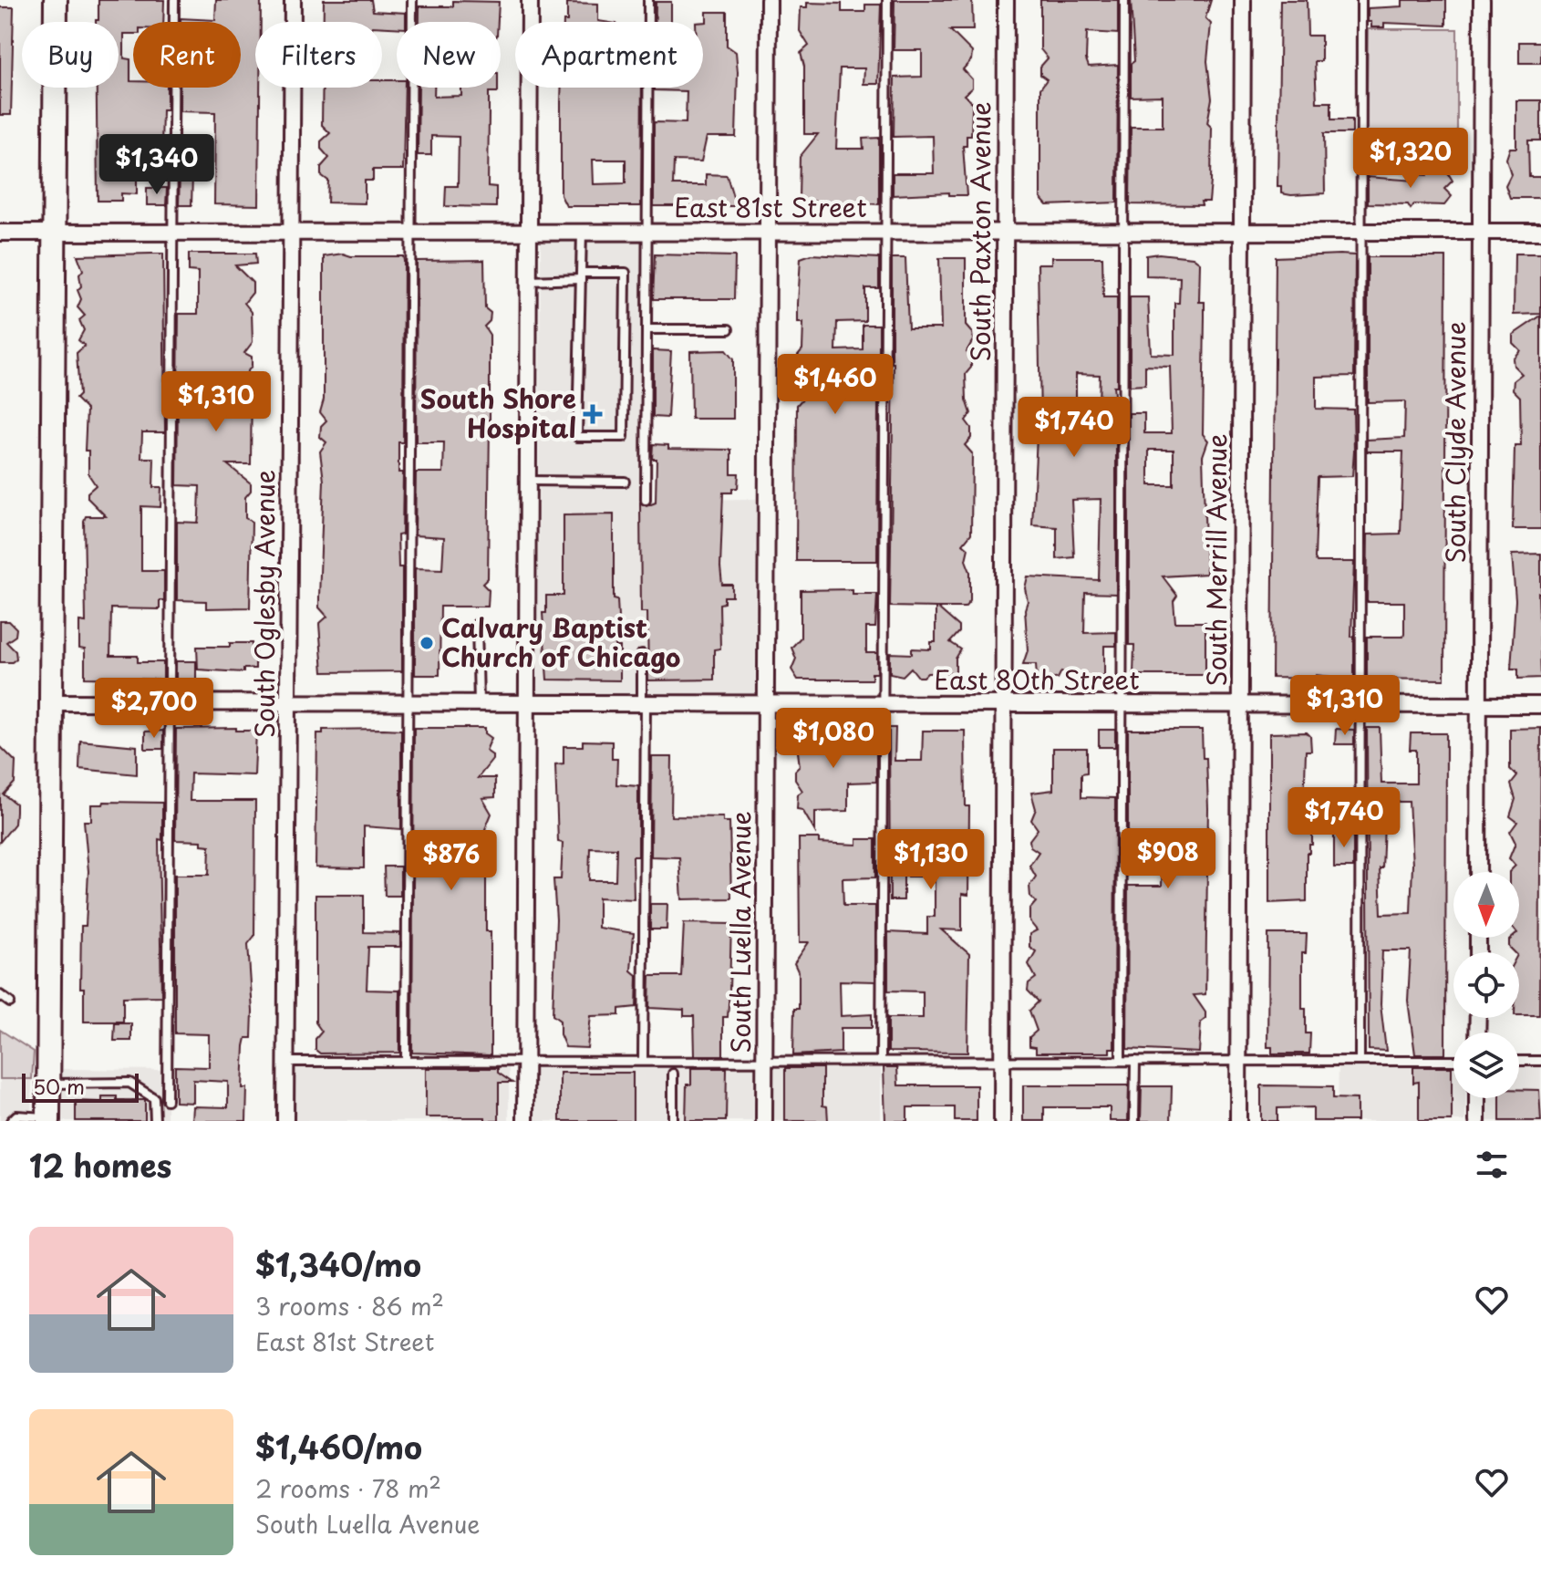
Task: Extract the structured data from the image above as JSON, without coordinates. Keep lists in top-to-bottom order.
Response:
{
  "streets": {
    "street": [
      "East 81st Street",
      "South Paxton Avenue",
      "South Clyde Avenue",
      "South Merrill Avenue",
      "South Oglesby Avenue",
      "East 80th Street",
      "South Luella Avenue"
    ]
  },
  "crossings": [
    ["East 81st Street", "South Paxton Avenue"],
    ["East 81st Street", "South Clyde Avenue"],
    ["East 81st Street", "South Merrill Avenue"],
    ["East 81st Street", "South Oglesby Avenue"],
    ["East 81st Street", "South Luella Avenue"],
    ["South Paxton Avenue", "East 80th Street"],
    ["South Clyde Avenue", "East 80th Street"],
    ["South Merrill Avenue", "East 80th Street"],
    ["South Oglesby Avenue", "East 80th Street"],
    ["East 80th Street", "South Luella Avenue"]
  ],
  "places": {
    "health": ["South Shore Hospital"],
    "other": ["Calvary Baptist Church of Chicago"]
  },
  "scale_bar": "50 m",
  "north": "bottom",
  "page": {
    "chip": [
      "Buy",
      "Rent",
      "Filters",
      "New",
      "Apartment"
    ],
    "price": [
      "$1,320",
      "$1,340",
      "$1,460",
      "$1,310",
      "$1,740",
      "$1,310",
      "$2,700",
      "$1,080",
      "$1,740",
      "$908",
      "$1,130",
      "$876"
    ],
    "scale": "50 m",
    "heading": "12 homes",
    "list": [
      {
        "name": "$1,340/mo",
        "note": "3 rooms · 86 m² · East 81st Street"
      },
      {
        "name": "$1,460/mo",
        "note": "2 rooms · 78 m² · South Luella Avenue"
      }
    ]
  }
}
